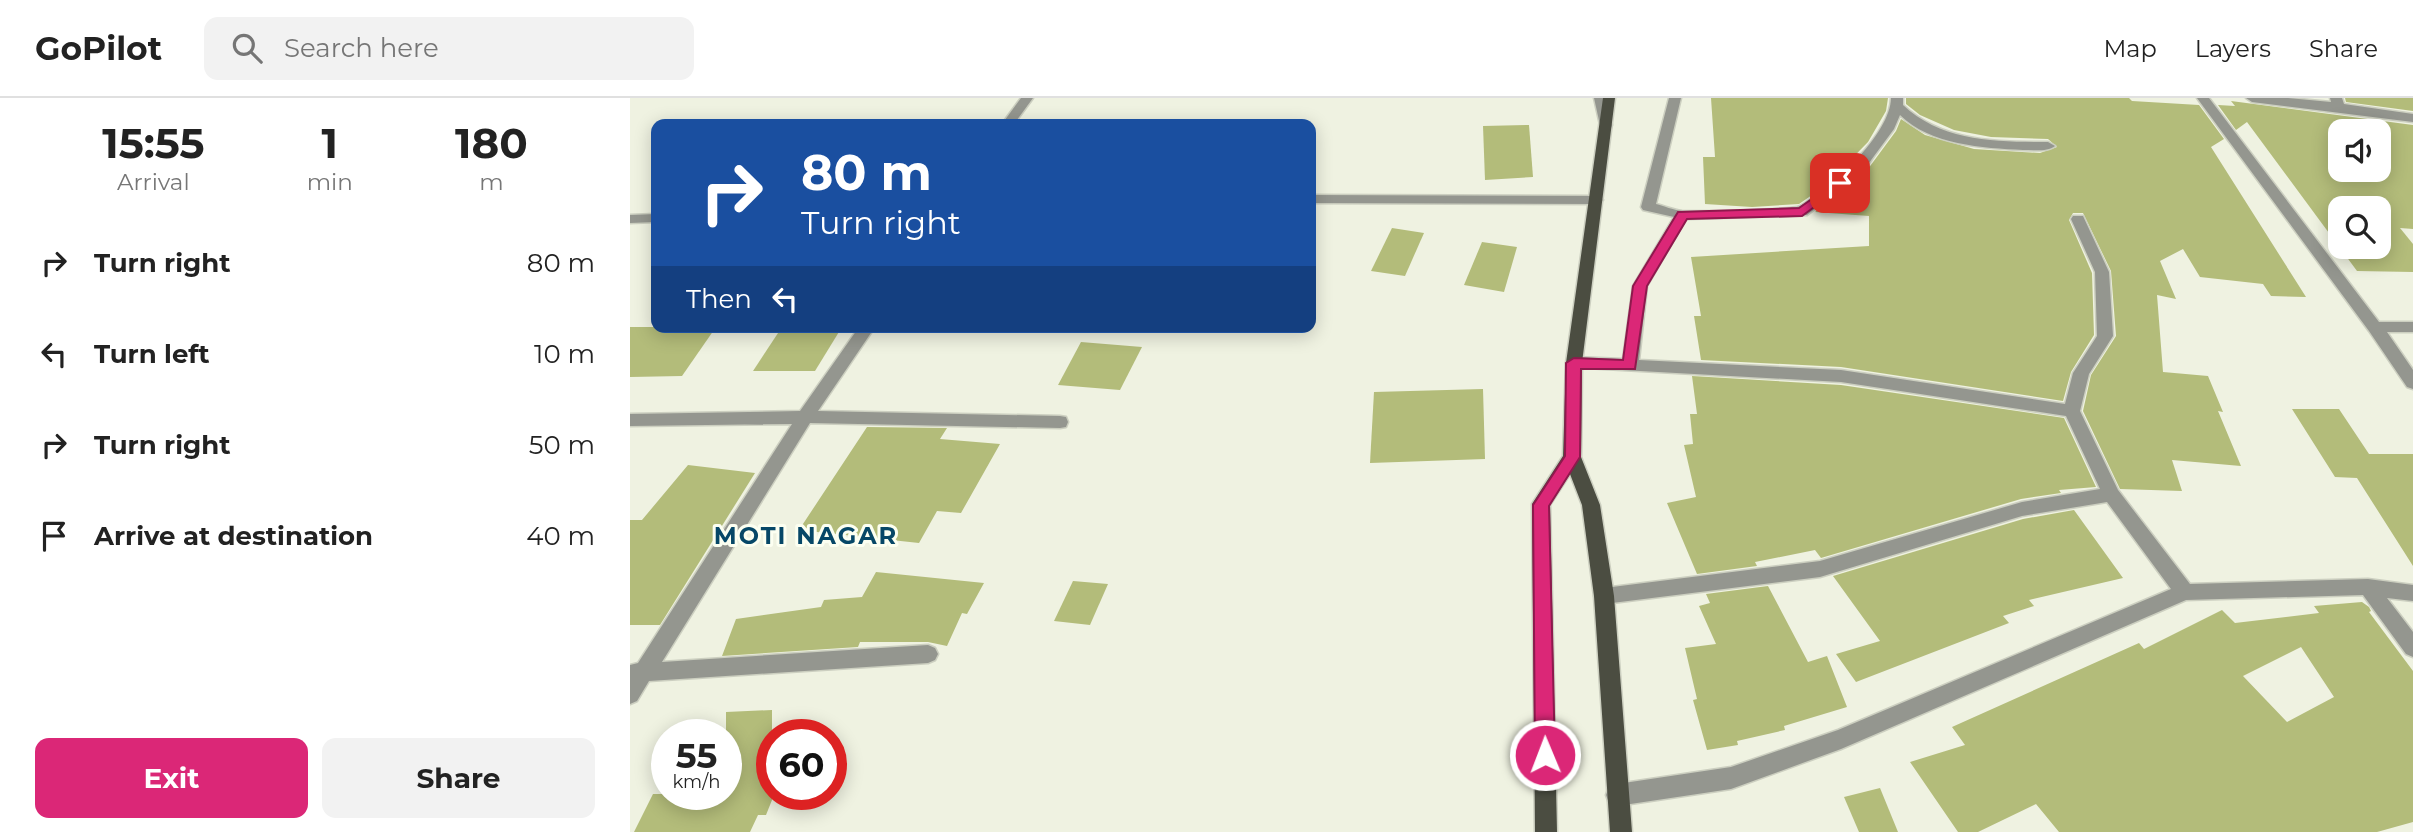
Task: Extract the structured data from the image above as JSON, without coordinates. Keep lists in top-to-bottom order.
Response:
{
  "districts": ["MOTI NAGAR"],
  "page": {
    "header": "GoPilot",
    "search": "Search here",
    "nav": ["Map", "Layers", "Share"],
    "eta": [
      "15:55",
      "Arrival",
      "1",
      "min",
      "180",
      "m"
    ],
    "turn": ["80 m", "Turn right"],
    "list": [
      {
        "name": "Turn right",
        "value": "80 m"
      },
      {
        "name": "Turn left",
        "value": "10 m"
      },
      {
        "name": "Turn right",
        "value": "50 m"
      },
      {
        "name": "Arrive at destination",
        "value": "40 m"
      }
    ],
    "then": "Then",
    "speed": "55 km/h",
    "limit": "60",
    "buttons": ["Exit", "Share"]
  }
}
